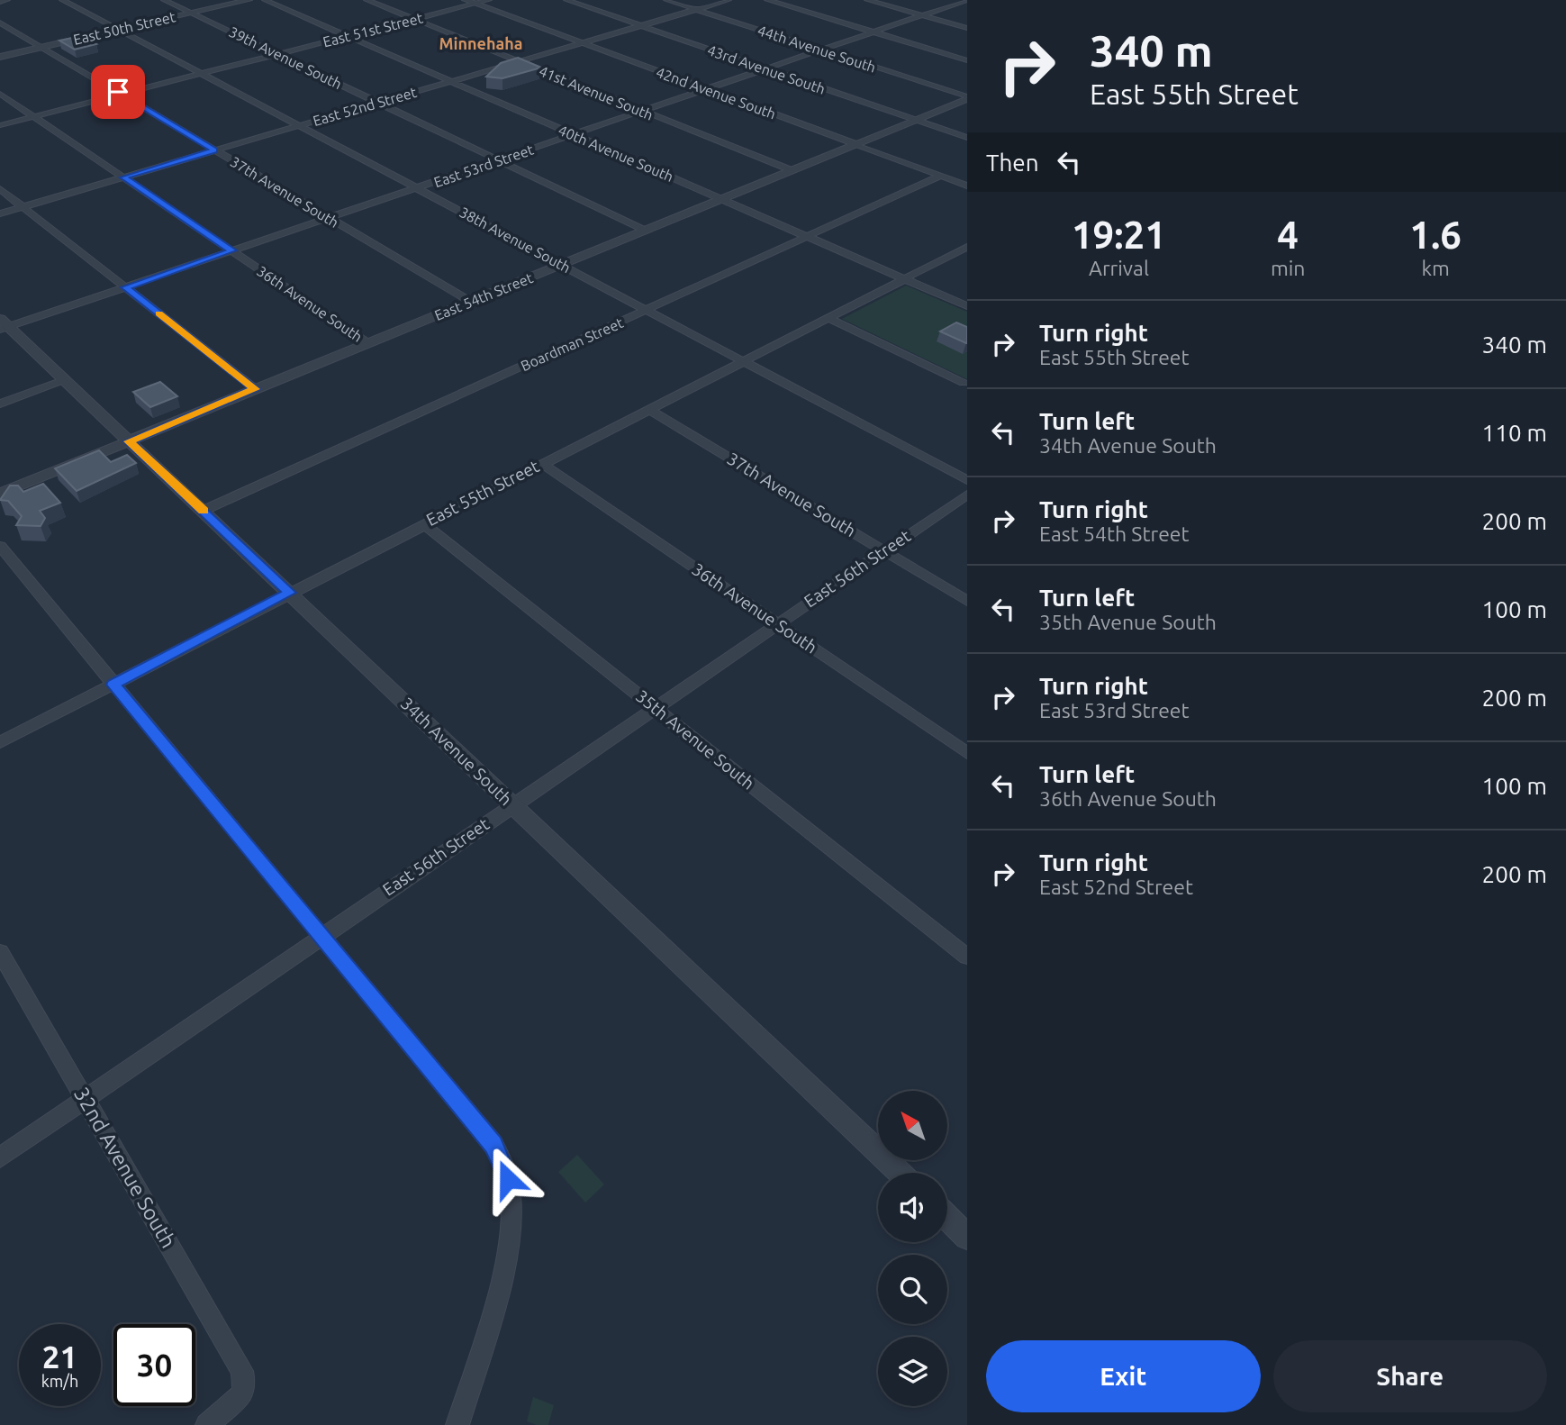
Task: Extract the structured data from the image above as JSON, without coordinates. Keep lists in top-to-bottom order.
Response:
{
  "streets": {
    "street": [
      "East 50th Street",
      "East 51st Street",
      "44th Avenue South",
      "39th Avenue South",
      "43rd Avenue South",
      "41st Avenue South",
      "42nd Avenue South",
      "East 52nd Street",
      "40th Avenue South",
      "East 53rd Street",
      "37th Avenue South",
      "38th Avenue South",
      "East 54th Street",
      "36th Avenue South",
      "Boardman Street",
      "East 55th Street",
      "East 56th Street",
      "35th Avenue South",
      "34th Avenue South",
      "32nd Avenue South"
    ]
  },
  "crossings": [
    ["East 50th Street", "39th Avenue South"],
    ["East 50th Street", "37th Avenue South"],
    ["East 50th Street", "38th Avenue South"],
    ["East 51st Street", "39th Avenue South"],
    ["East 51st Street", "41st Avenue South"],
    ["East 51st Street", "42nd Avenue South"],
    ["East 51st Street", "40th Avenue South"],
    ["East 51st Street", "37th Avenue South"],
    ["East 51st Street", "38th Avenue South"],
    ["East 51st Street", "36th Avenue South"],
    ["44th Avenue South", "East 52nd Street"],
    ["44th Avenue South", "East 53rd Street"],
    ["44th Avenue South", "East 54th Street"],
    ["39th Avenue South", "East 52nd Street"],
    ["39th Avenue South", "East 53rd Street"],
    ["39th Avenue South", "East 54th Street"],
    ["43rd Avenue South", "East 52nd Street"],
    ["43rd Avenue South", "East 53rd Street"],
    ["43rd Avenue South", "East 54th Street"],
    ["41st Avenue South", "East 52nd Street"],
    ["41st Avenue South", "East 53rd Street"],
    ["41st Avenue South", "East 54th Street"],
    ["42nd Avenue South", "East 52nd Street"],
    ["42nd Avenue South", "East 53rd Street"],
    ["42nd Avenue South", "East 54th Street"],
    ["42nd Avenue South", "Boardman Street"],
    ["East 52nd Street", "40th Avenue South"],
    ["East 52nd Street", "37th Avenue South"],
    ["East 52nd Street", "38th Avenue South"],
    ["East 52nd Street", "36th Avenue South"],
    ["40th Avenue South", "East 53rd Street"],
    ["40th Avenue South", "East 54th Street"],
    ["40th Avenue South", "Boardman Street"],
    ["40th Avenue South", "East 55th Street"],
    ["East 53rd Street", "37th Avenue South"],
    ["East 53rd Street", "38th Avenue South"],
    ["East 53rd Street", "36th Avenue South"],
    ["East 53rd Street", "34th Avenue South"],
    ["37th Avenue South", "East 54th Street"],
    ["37th Avenue South", "East 55th Street"],
    ["37th Avenue South", "East 56th Street"],
    ["38th Avenue South", "East 54th Street"],
    ["38th Avenue South", "Boardman Street"],
    ["38th Avenue South", "East 55th Street"],
    ["East 54th Street", "36th Avenue South"],
    ["East 54th Street", "34th Avenue South"],
    ["36th Avenue South", "East 55th Street"],
    ["36th Avenue South", "East 56th Street"],
    ["Boardman Street", "34th Avenue South"],
    ["East 55th Street", "35th Avenue South"],
    ["East 55th Street", "34th Avenue South"],
    ["East 56th Street", "35th Avenue South"],
    ["East 56th Street", "34th Avenue South"],
    ["East 56th Street", "32nd Avenue South"]
  ],
  "districts": ["Minnehaha"],
  "north": "top left",
  "page": {
    "turn": ["340 m", "East 55th Street"],
    "then": "Then",
    "eta": [
      "19:21",
      "Arrival",
      "4",
      "min",
      "1.6",
      "km"
    ],
    "list": [
      {
        "name": "Turn right",
        "note": "East 55th Street",
        "value": "340 m"
      },
      {
        "name": "Turn left",
        "note": "34th Avenue South",
        "value": "110 m"
      },
      {
        "name": "Turn right",
        "note": "East 54th Street",
        "value": "200 m"
      },
      {
        "name": "Turn left",
        "note": "35th Avenue South",
        "value": "100 m"
      },
      {
        "name": "Turn right",
        "note": "East 53rd Street",
        "value": "200 m"
      },
      {
        "name": "Turn left",
        "note": "36th Avenue South",
        "value": "100 m"
      },
      {
        "name": "Turn right",
        "note": "East 52nd Street",
        "value": "200 m"
      }
    ],
    "speed": "21 km/h",
    "limit": "30",
    "buttons": ["Exit", "Share"]
  }
}
